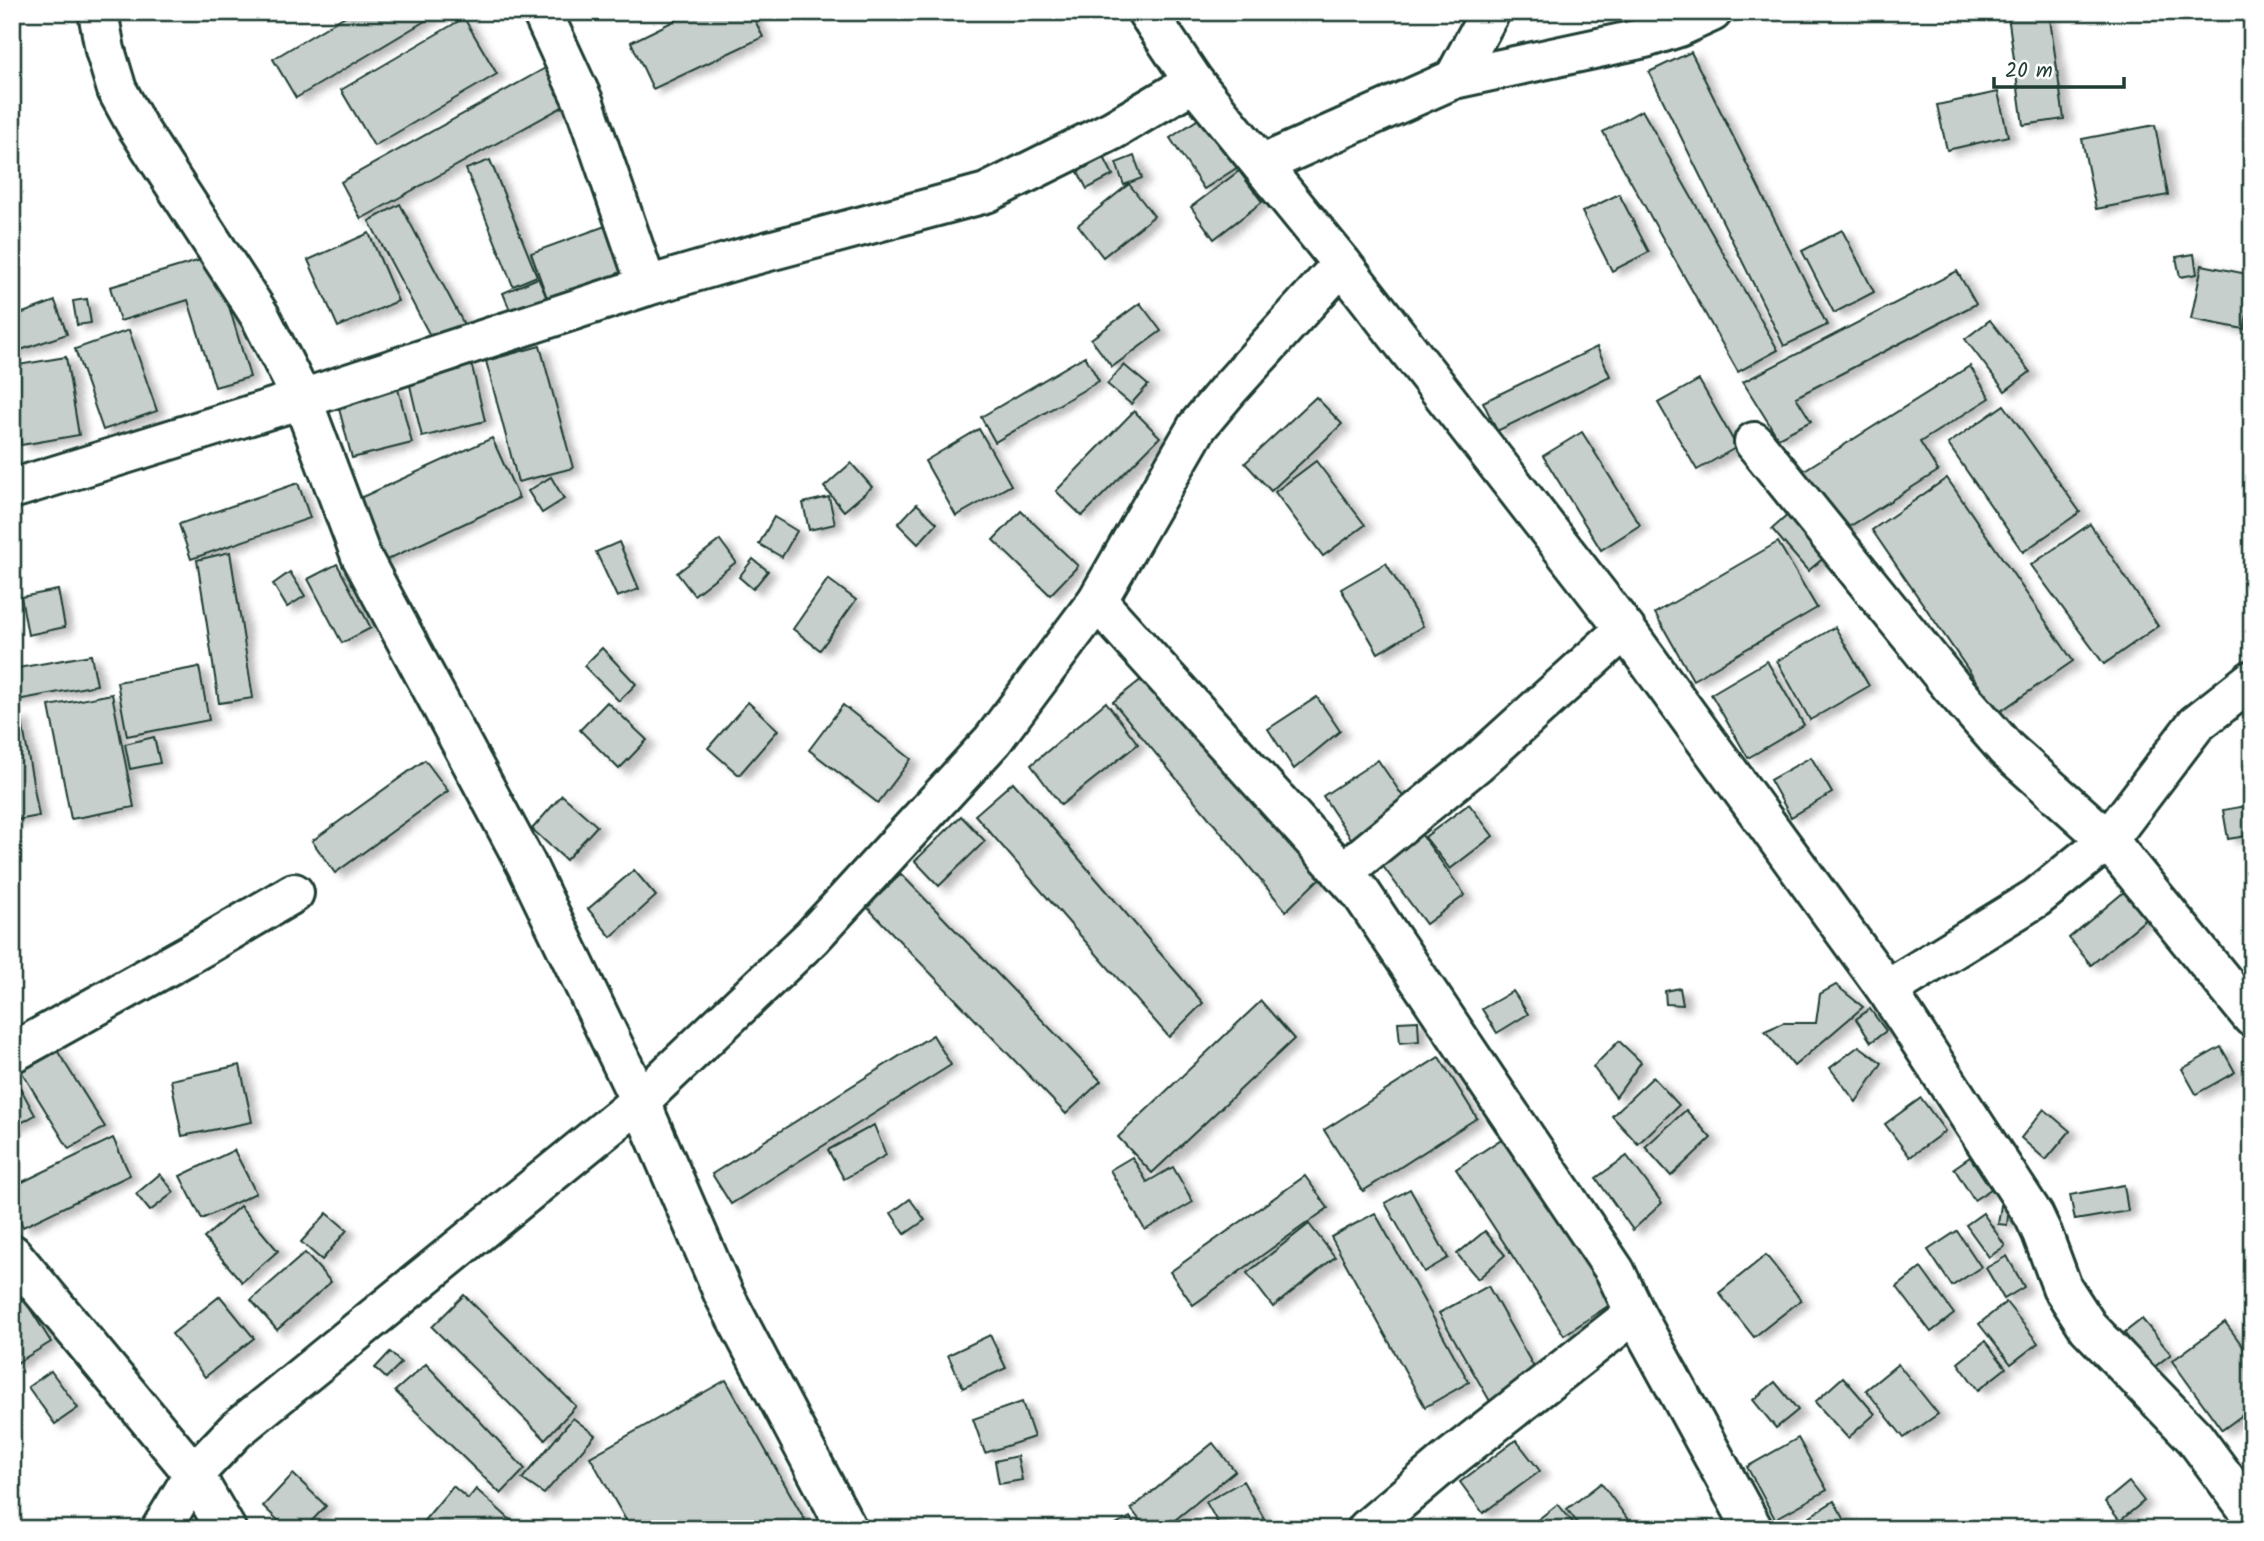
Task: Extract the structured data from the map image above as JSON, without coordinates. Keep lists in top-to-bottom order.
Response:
{
  "scale_bar": "20 m"
}
